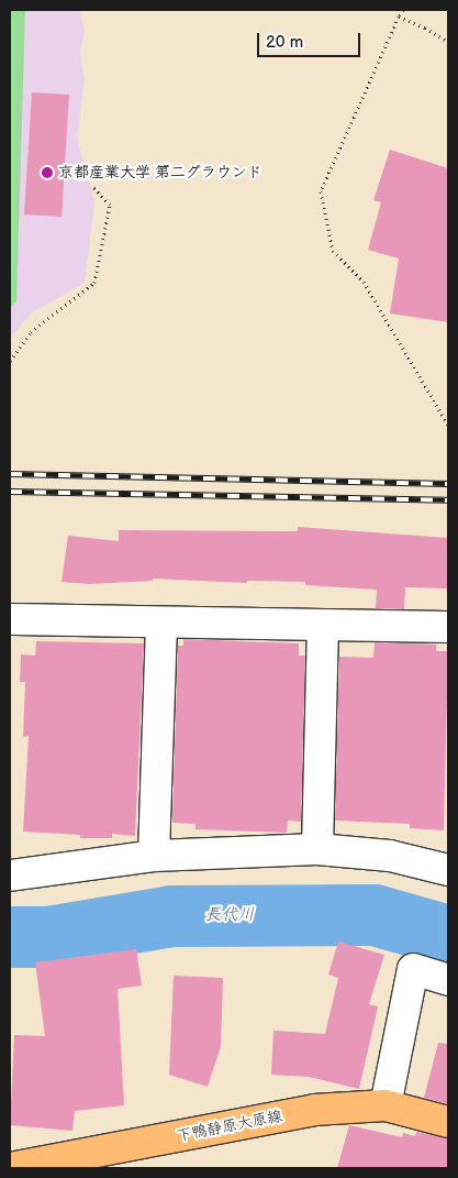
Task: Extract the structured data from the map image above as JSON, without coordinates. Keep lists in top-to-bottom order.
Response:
{
  "streets": {
    "main road": ["下鴨静原大原線"]
  },
  "water": ["長代川"],
  "places": ["京都産業大学 第二グラウンド"],
  "scale_bar": "20 m"
}
